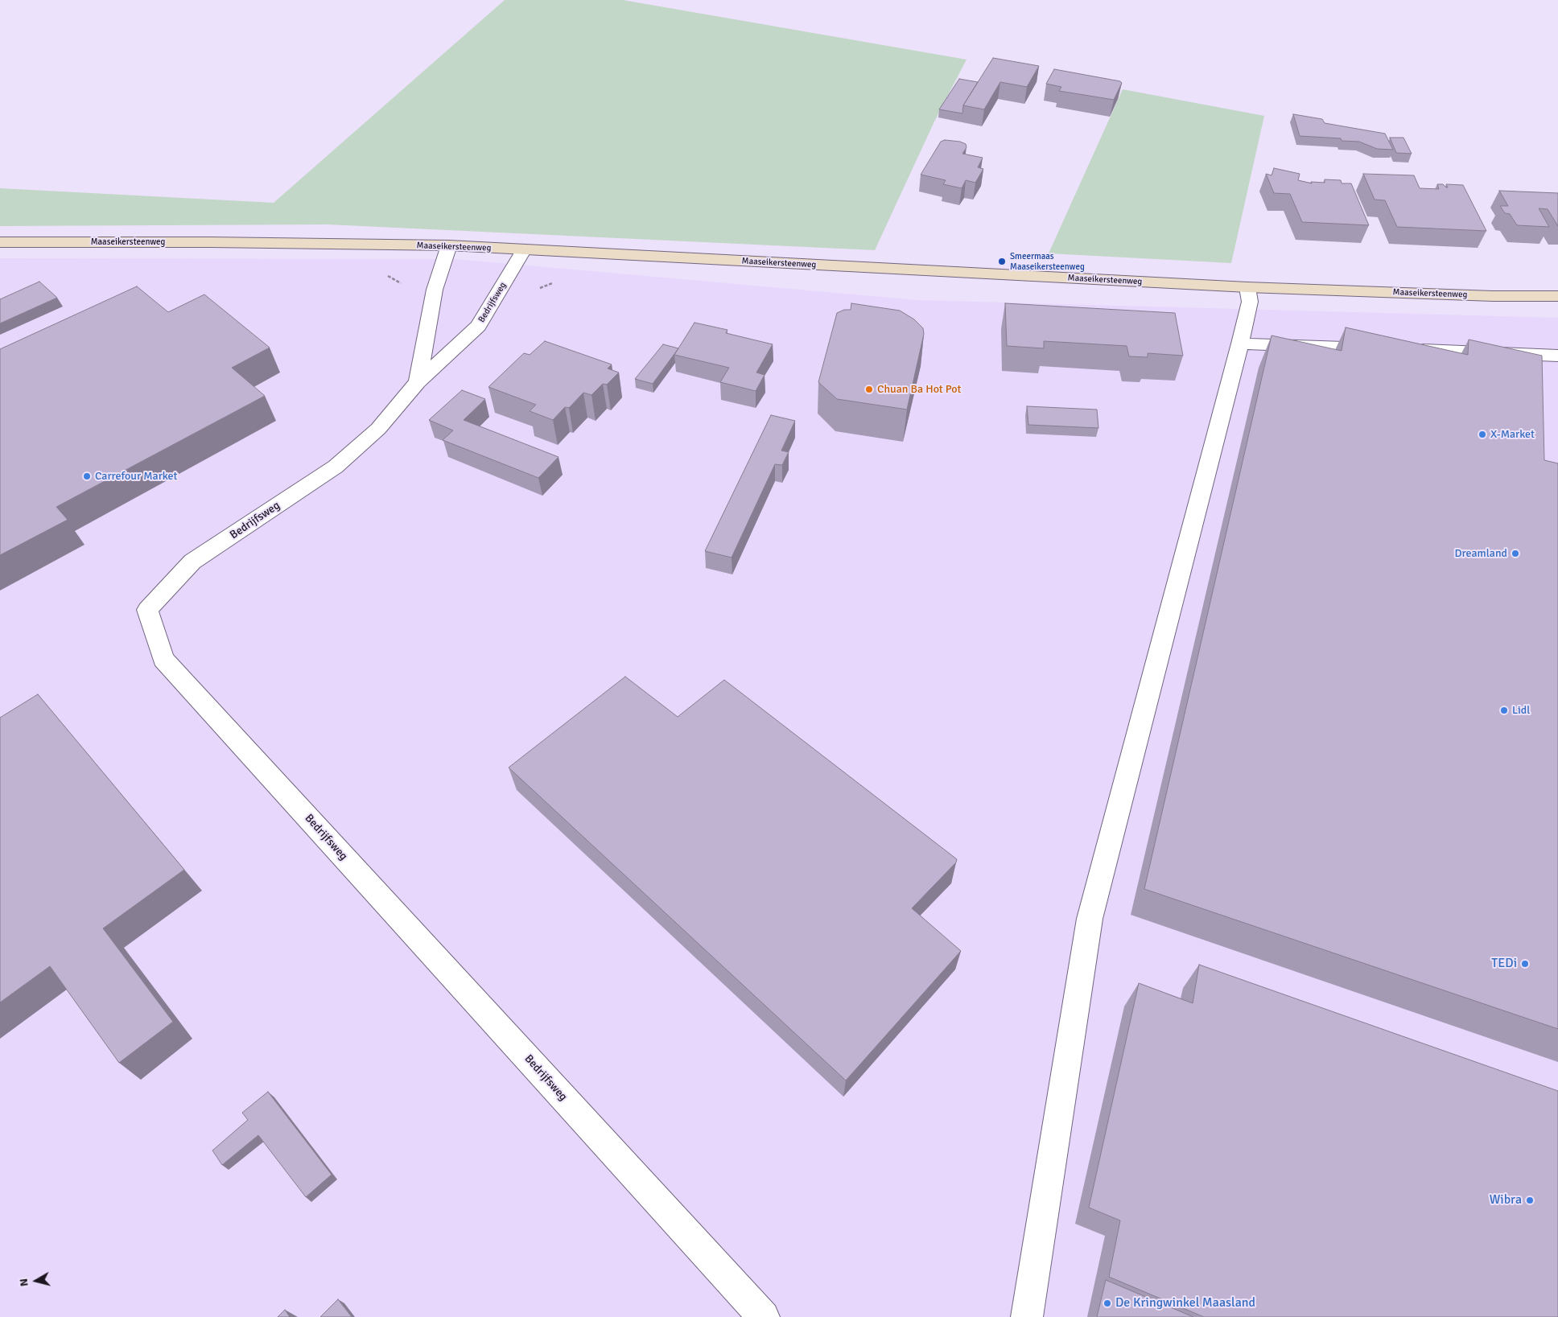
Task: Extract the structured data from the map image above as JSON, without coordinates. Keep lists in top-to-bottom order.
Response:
{
  "streets": {
    "main road": ["Maaseikersteenweg"],
    "street": ["Bedrijfsweg"]
  },
  "crossings": [
    ["Maaseikersteenweg", "Bedrijfsweg"]
  ],
  "places": [
    "Smeermaas Maaseikersteenweg",
    "Chuan Ba Hot Pot",
    "X-Market",
    "Carrefour Market",
    "Dreamland",
    "Lidl",
    "TEDi",
    "Wibra",
    "De Kringwinkel Maasland"
  ],
  "north": "left"
}
